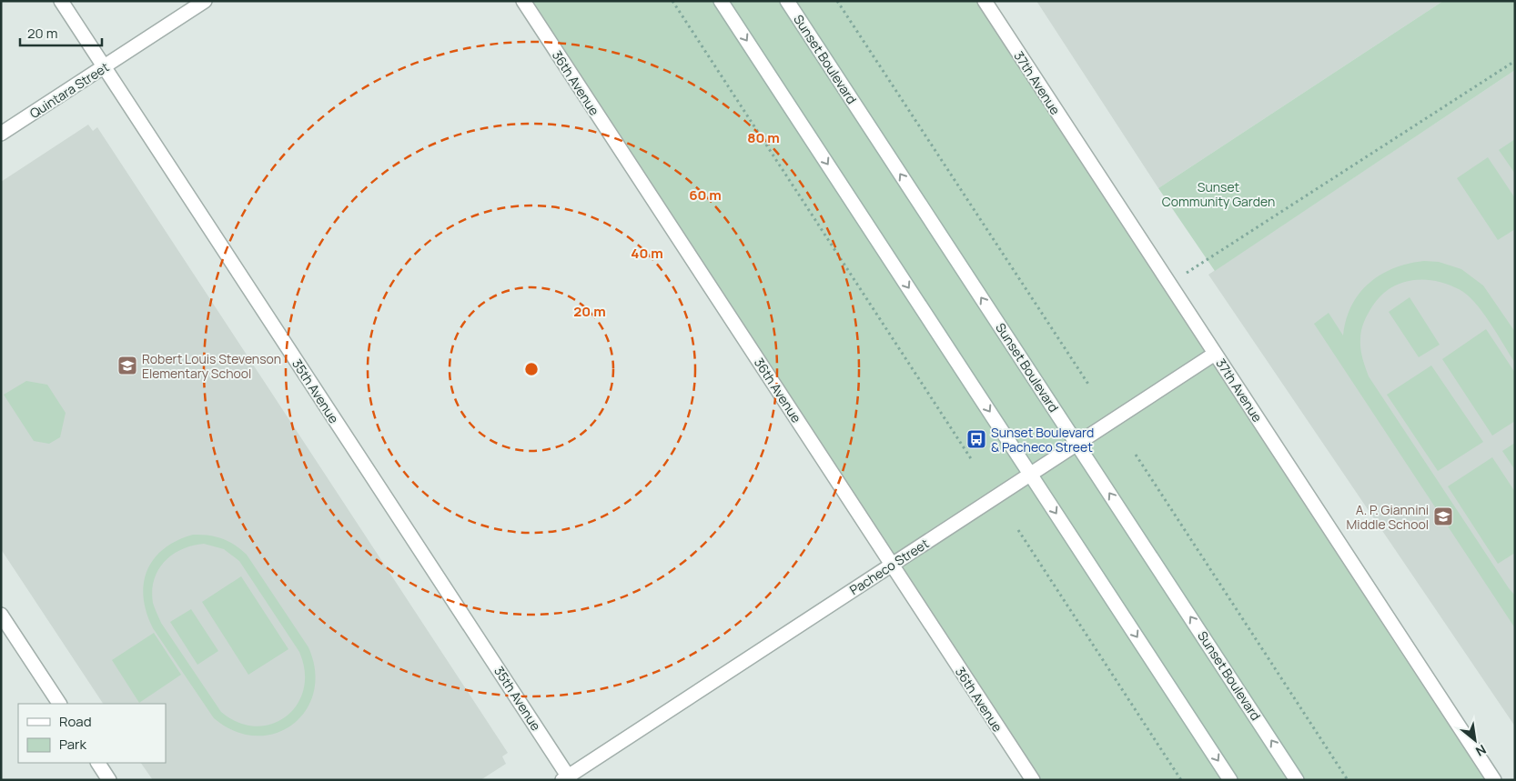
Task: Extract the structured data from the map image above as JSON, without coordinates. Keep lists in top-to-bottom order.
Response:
{
  "streets": {
    "street": [
      "Sunset Boulevard",
      "36th Avenue",
      "37th Avenue",
      "Quintara Street",
      "35th Avenue",
      "Pacheco Street"
    ]
  },
  "crossings": [
    ["Sunset Boulevard", "Pacheco Street"],
    ["36th Avenue", "Pacheco Street"],
    ["37th Avenue", "Pacheco Street"],
    ["Quintara Street", "35th Avenue"],
    ["35th Avenue", "Pacheco Street"]
  ],
  "parks": ["Sunset Community Garden"],
  "places": {
    "school or university": ["Robert Louis Stevenson Elementary School", "A. P. Giannini Middle School"],
    "bus stop": ["Sunset Boulevard & Pacheco Street"]
  },
  "legend": ["Road", "Park"],
  "scale_bar": "20 m",
  "north": "bottom right",
  "rings": [
    "80 m",
    "60 m",
    "40 m",
    "20 m"
  ]
}
